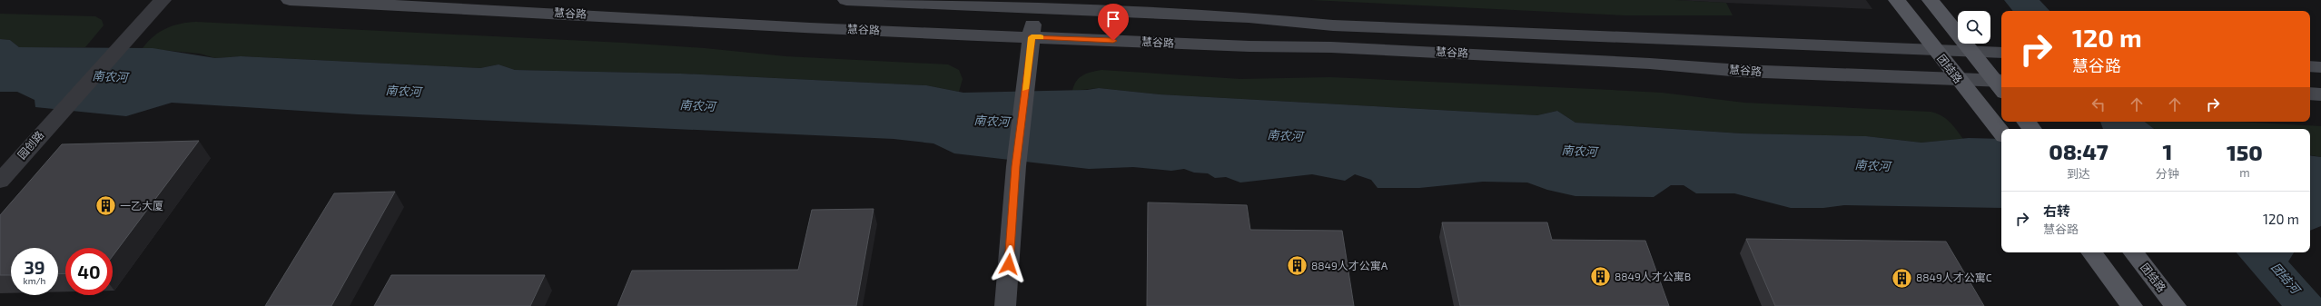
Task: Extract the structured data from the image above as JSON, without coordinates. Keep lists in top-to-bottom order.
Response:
{
  "streets": {
    "main road": ["慧谷路", "团结路"],
    "street": ["园创路"]
  },
  "crossings": [
    ["慧谷路", "团结路"]
  ],
  "water": ["南农河", "团结河"],
  "places": {
    "building": [
      "一乙大厦",
      "8849人才公寓A",
      "8849人才公寓B",
      "8849人才公寓C"
    ]
  },
  "page": {
    "turn": ["120 m", "慧谷路"],
    "eta": [
      "08:47",
      "到达",
      "1",
      "分钟",
      "150",
      "m"
    ],
    "list": [
      {
        "name": "右转",
        "note": "慧谷路",
        "value": "120 m"
      }
    ],
    "speed": "39 km/h",
    "limit": "40"
  }
}
